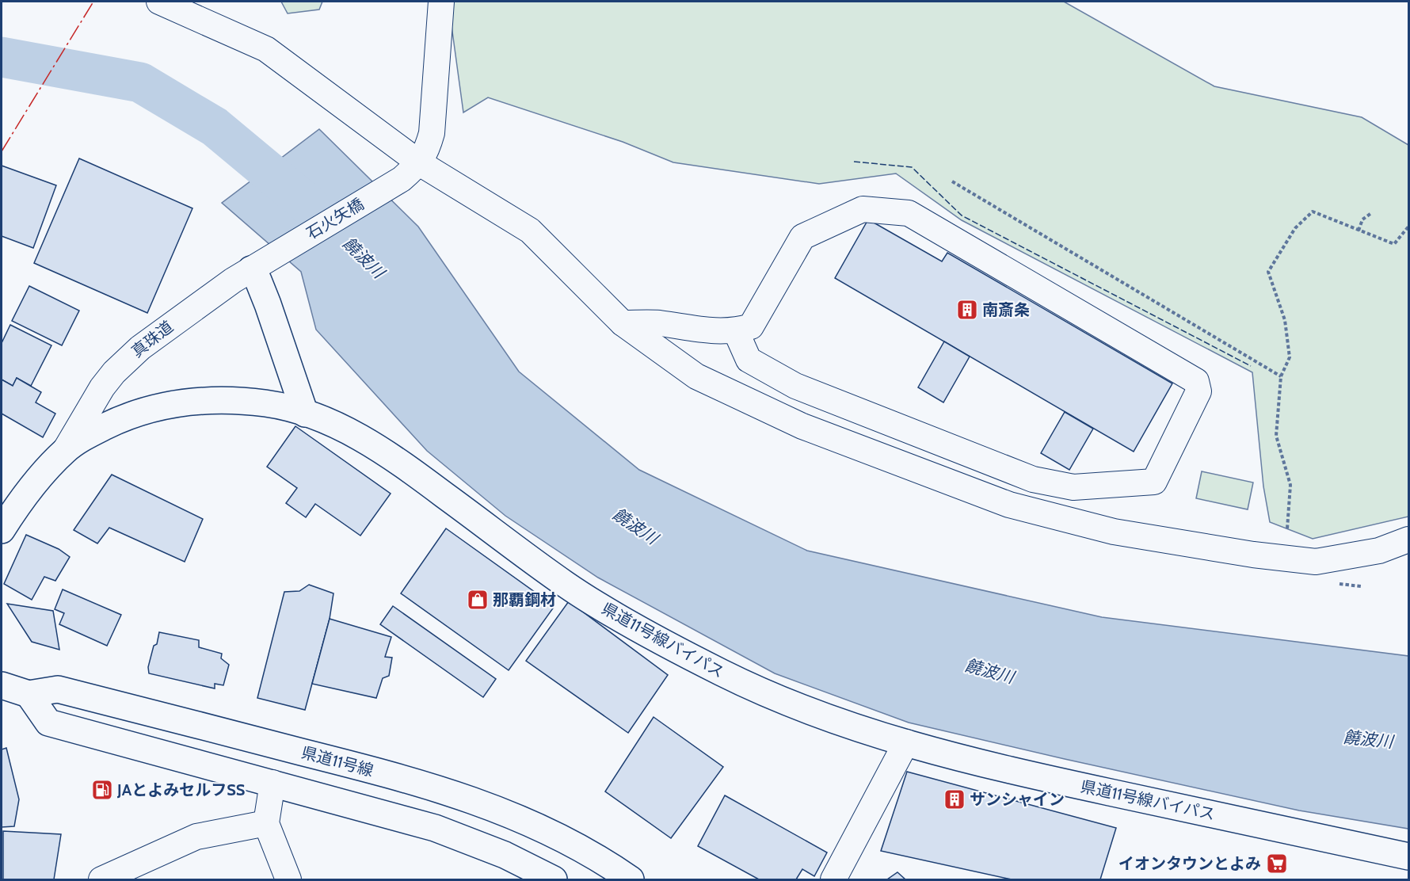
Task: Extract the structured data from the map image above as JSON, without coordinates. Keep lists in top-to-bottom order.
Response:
{
  "streets": {
    "main road": ["県道11号線バイパス", "県道11号線"],
    "street": ["石火矢橋", "真珠道"]
  },
  "crossings": [
    ["石火矢橋", "真珠道"],
    ["真珠道", "県道11号線バイパス"]
  ],
  "water": ["饒波川"],
  "places": {
    "building": ["南斎条", "サンシャイン"],
    "shop": ["那覇鋼材"],
    "fuel station": ["JAとよみセルフSS"],
    "supermarket": ["イオンタウンとよみ"]
  }
}
